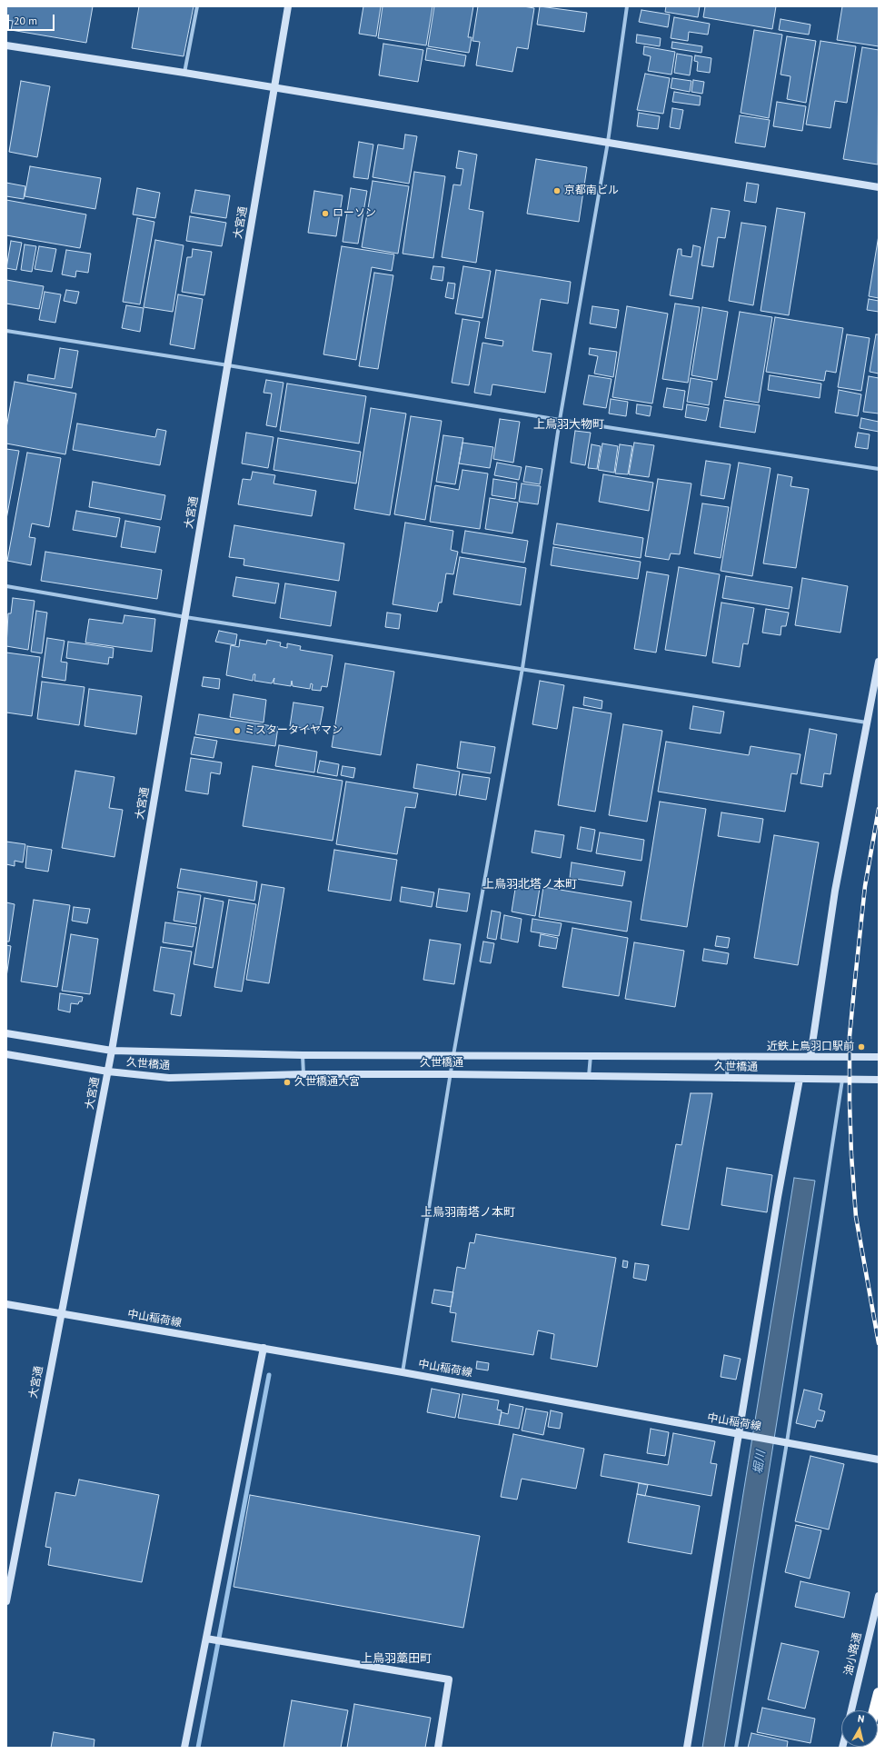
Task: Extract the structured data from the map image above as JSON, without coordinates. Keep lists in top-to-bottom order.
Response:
{
  "streets": {
    "street": [
      "大宮通",
      "久世橋通",
      "中山稲荷線",
      "油小路通"
    ]
  },
  "crossings": [
    ["大宮通", "久世橋通"],
    ["大宮通", "中山稲荷線"]
  ],
  "districts": [
    "上鳥羽大物町",
    "上鳥羽北塔ノ本町",
    "上鳥羽南塔ノ本町",
    "上鳥羽藁田町"
  ],
  "water": ["堀川"],
  "places": [
    "京都南ビル",
    "ローソン",
    "ミスタータイヤマン",
    "近鉄上鳥羽口駅前",
    "久世橋通大宮"
  ],
  "scale_bar": "20 m",
  "north": "top"
}
